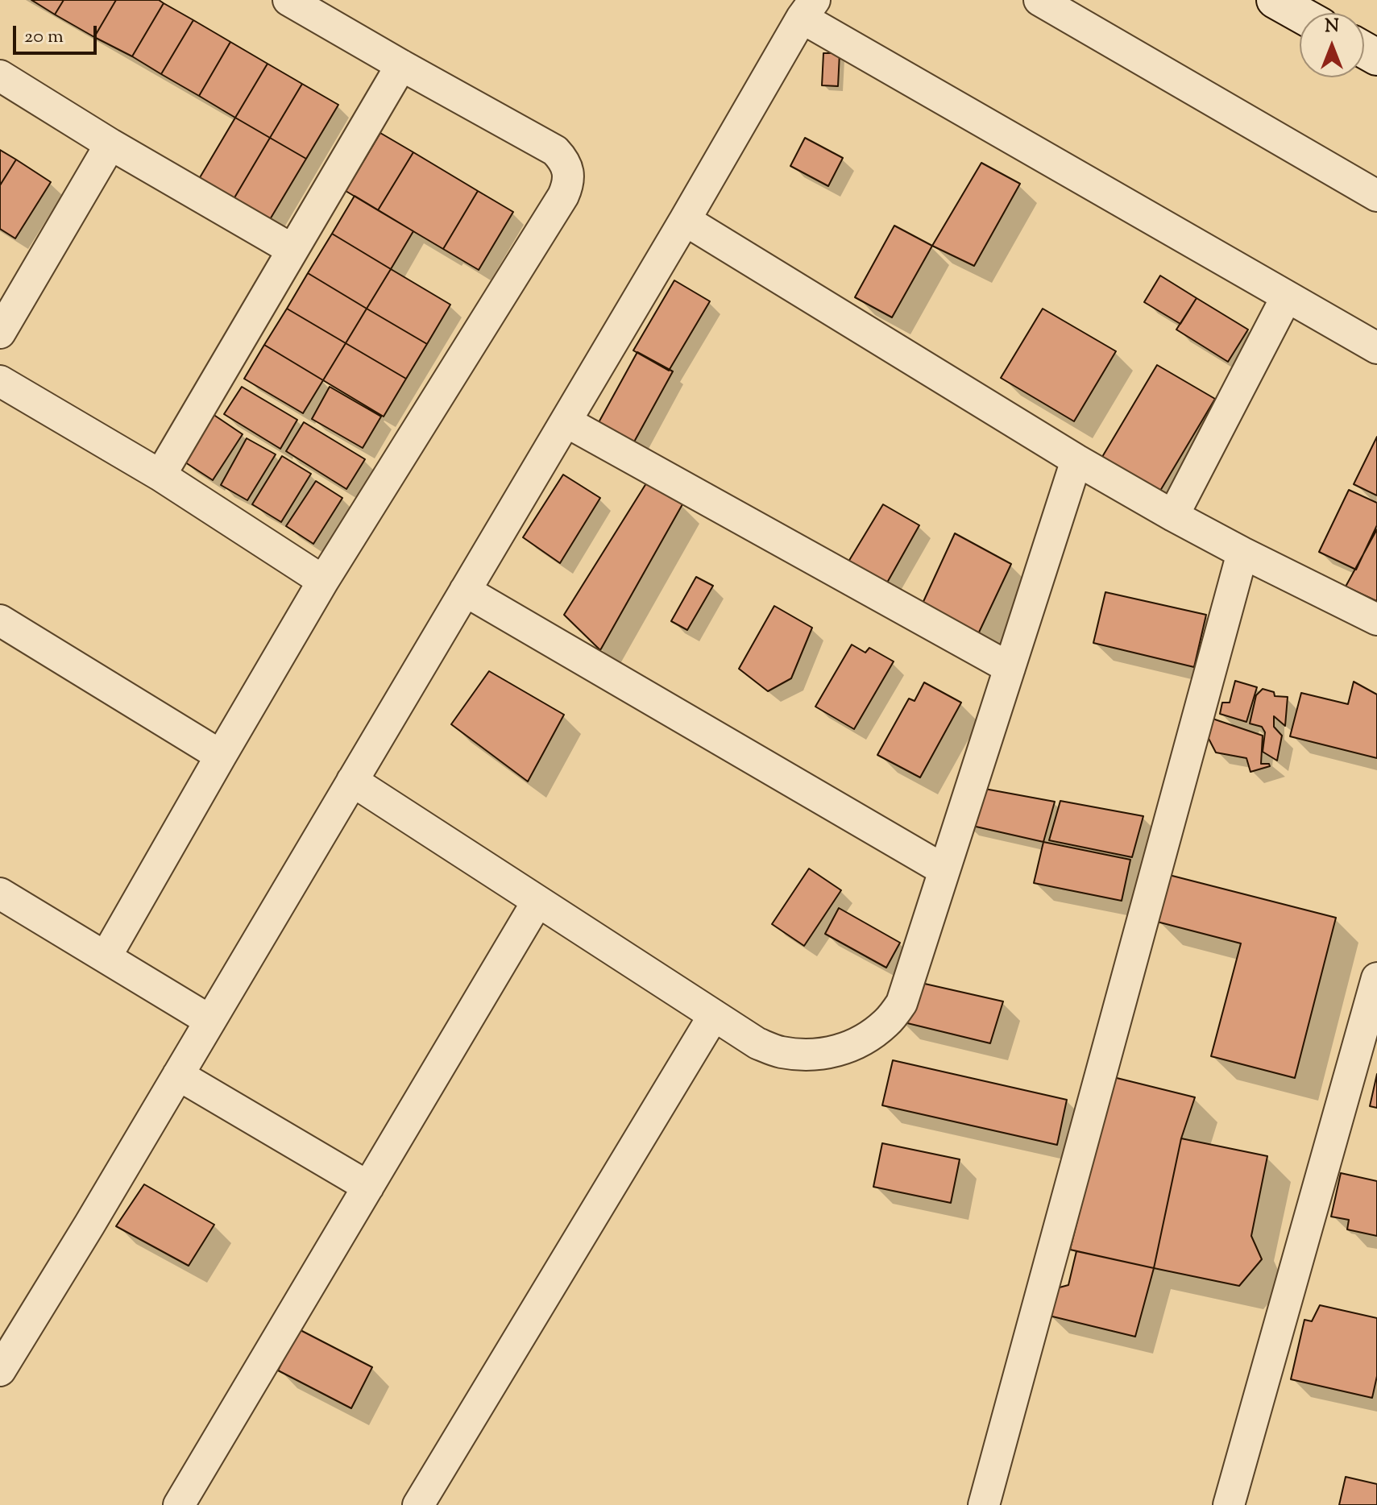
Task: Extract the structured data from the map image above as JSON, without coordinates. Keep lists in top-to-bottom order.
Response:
{
  "scale_bar": "20 m",
  "north": "top"
}
